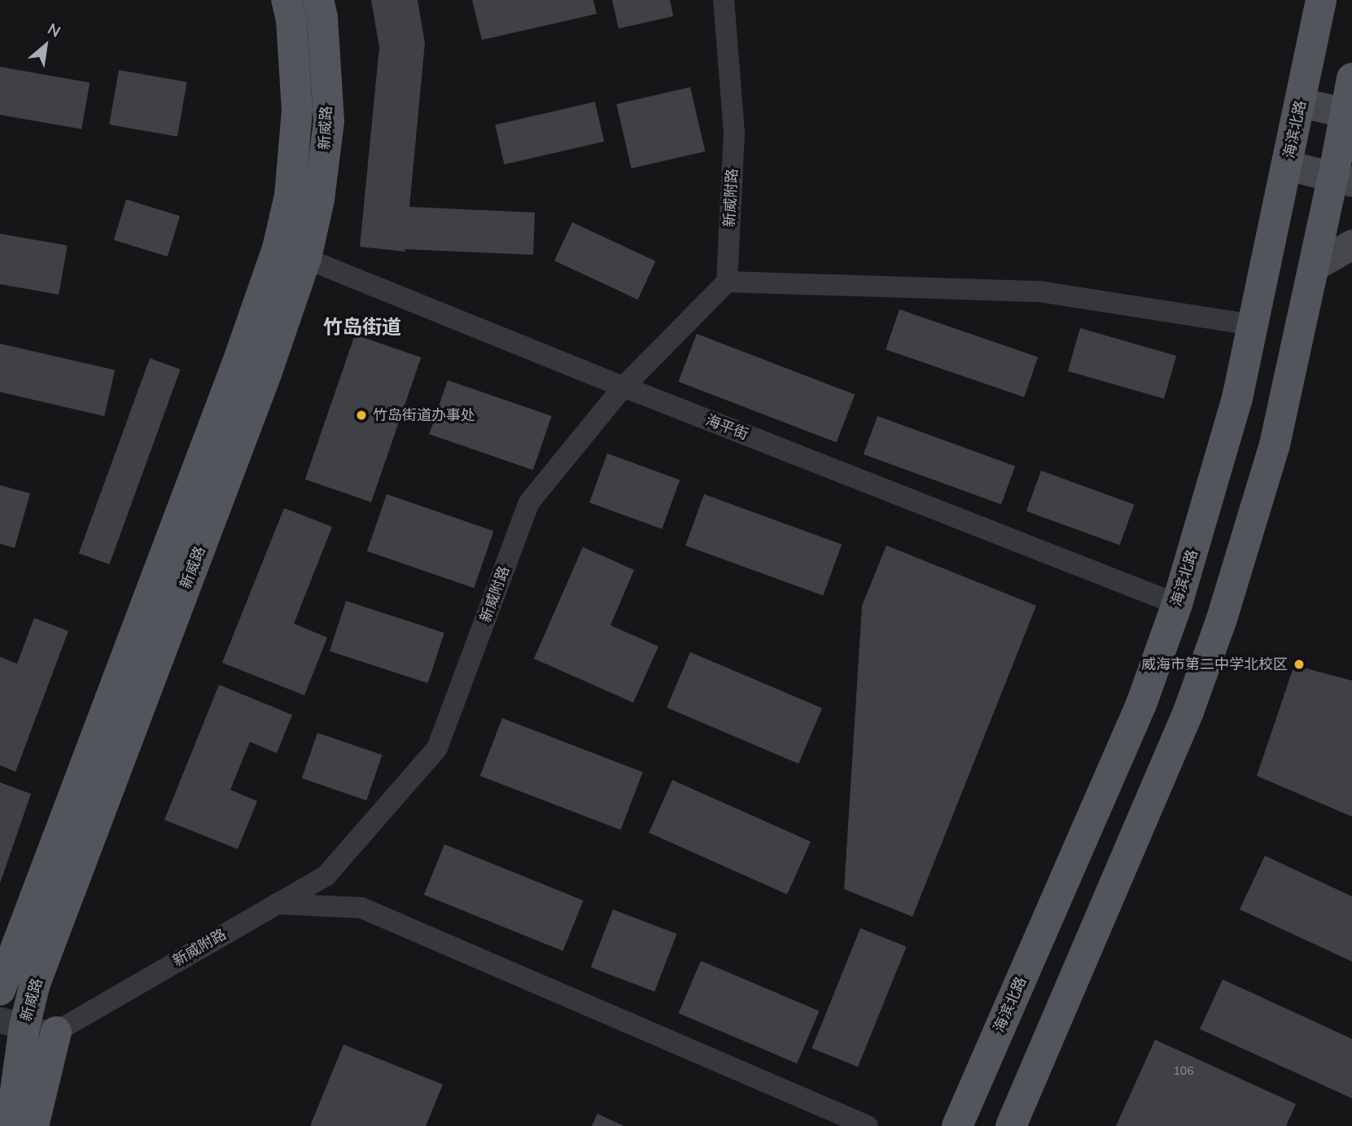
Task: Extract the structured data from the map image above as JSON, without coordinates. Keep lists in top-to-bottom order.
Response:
{
  "streets": {
    "main road": ["新威路", "海滨北路"],
    "street": ["新威附路", "海平街"]
  },
  "crossings": [
    ["新威路", "海平街"],
    ["海滨北路", "海平街"],
    ["新威附路", "海平街"]
  ],
  "districts": ["竹岛街道"],
  "places": ["竹岛街道办事处", "威海市第二中学北校区"],
  "house_numbers": ["106"],
  "north": "top right"
}
